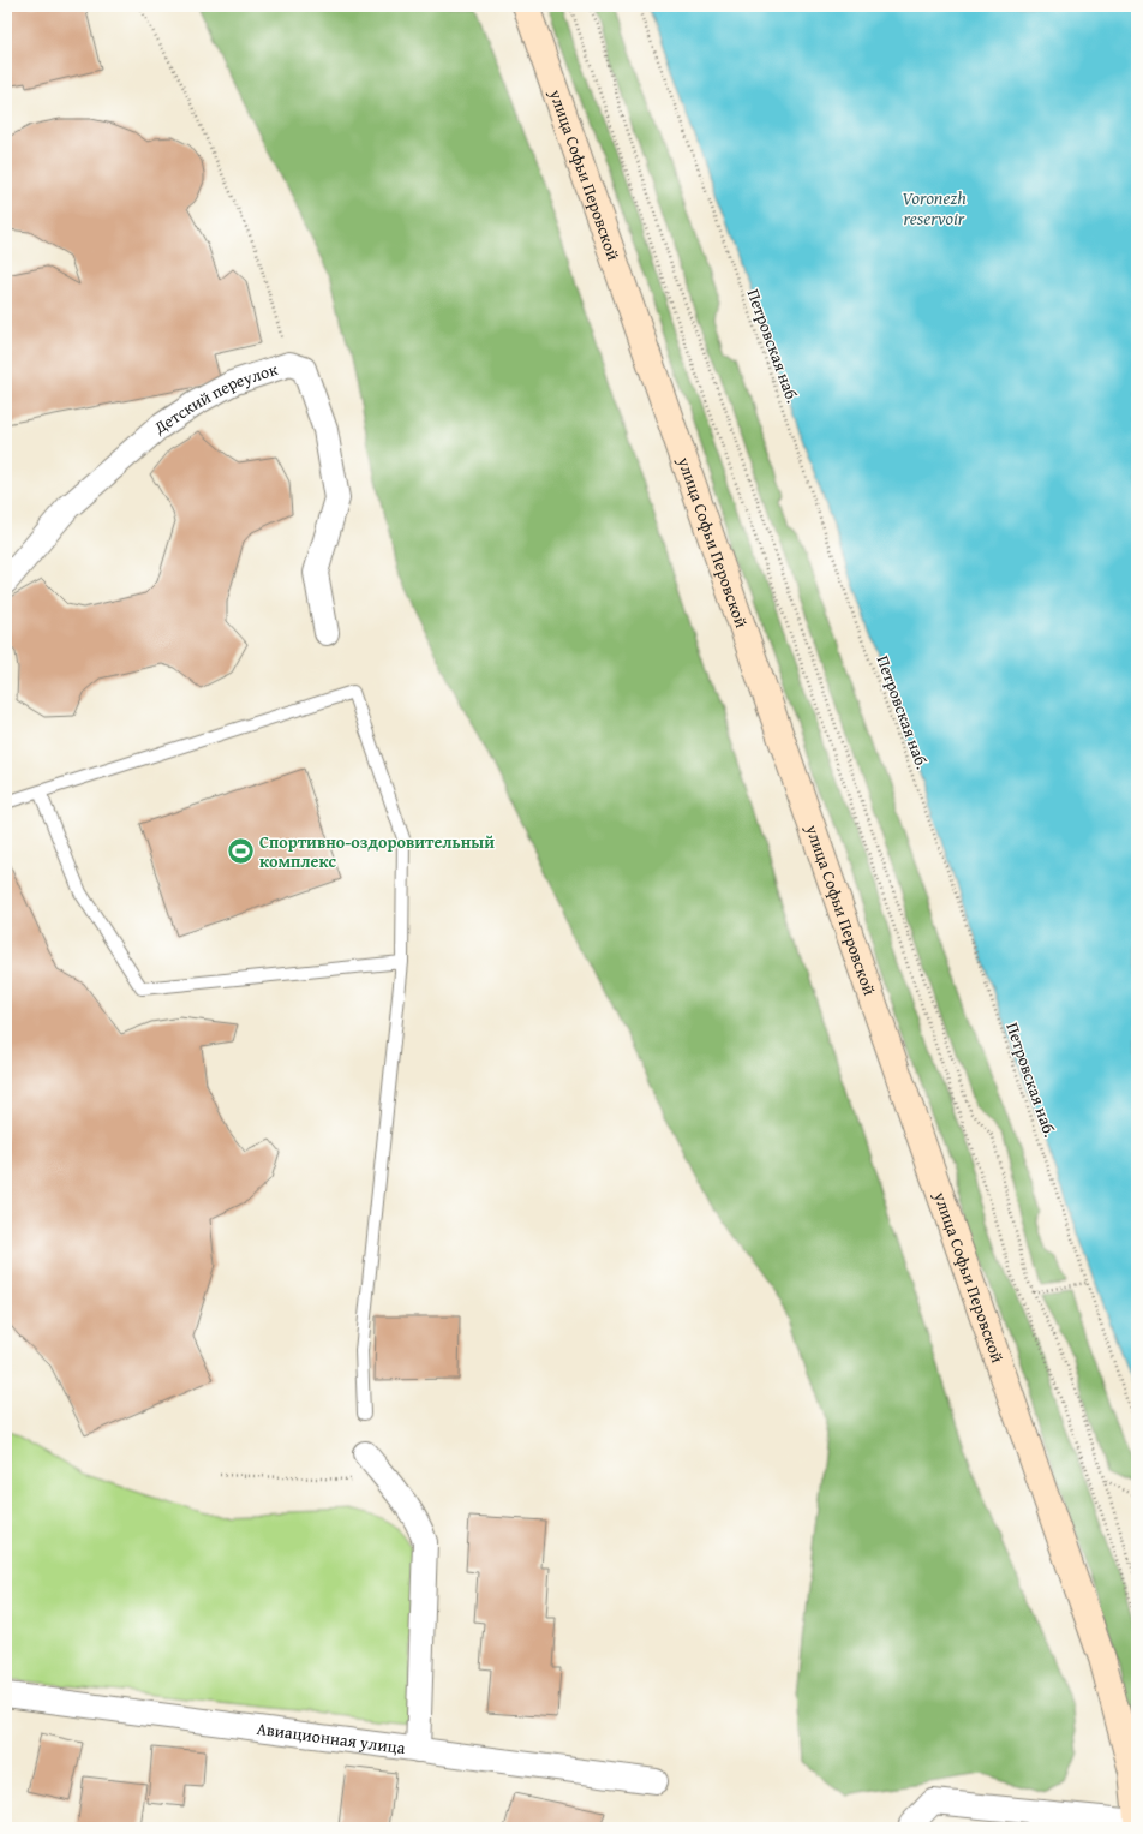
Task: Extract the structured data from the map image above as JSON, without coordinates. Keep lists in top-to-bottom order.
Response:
{
  "streets": {
    "main road": ["улица Софьи Перовской"],
    "street": ["Детский переулок", "Авиационная улица"],
    "path": ["Петровская наб."]
  },
  "water": ["Voronezh reservoir"],
  "places": {
    "sports": ["Спортивно-оздоровительный комплекс"]
  }
}
